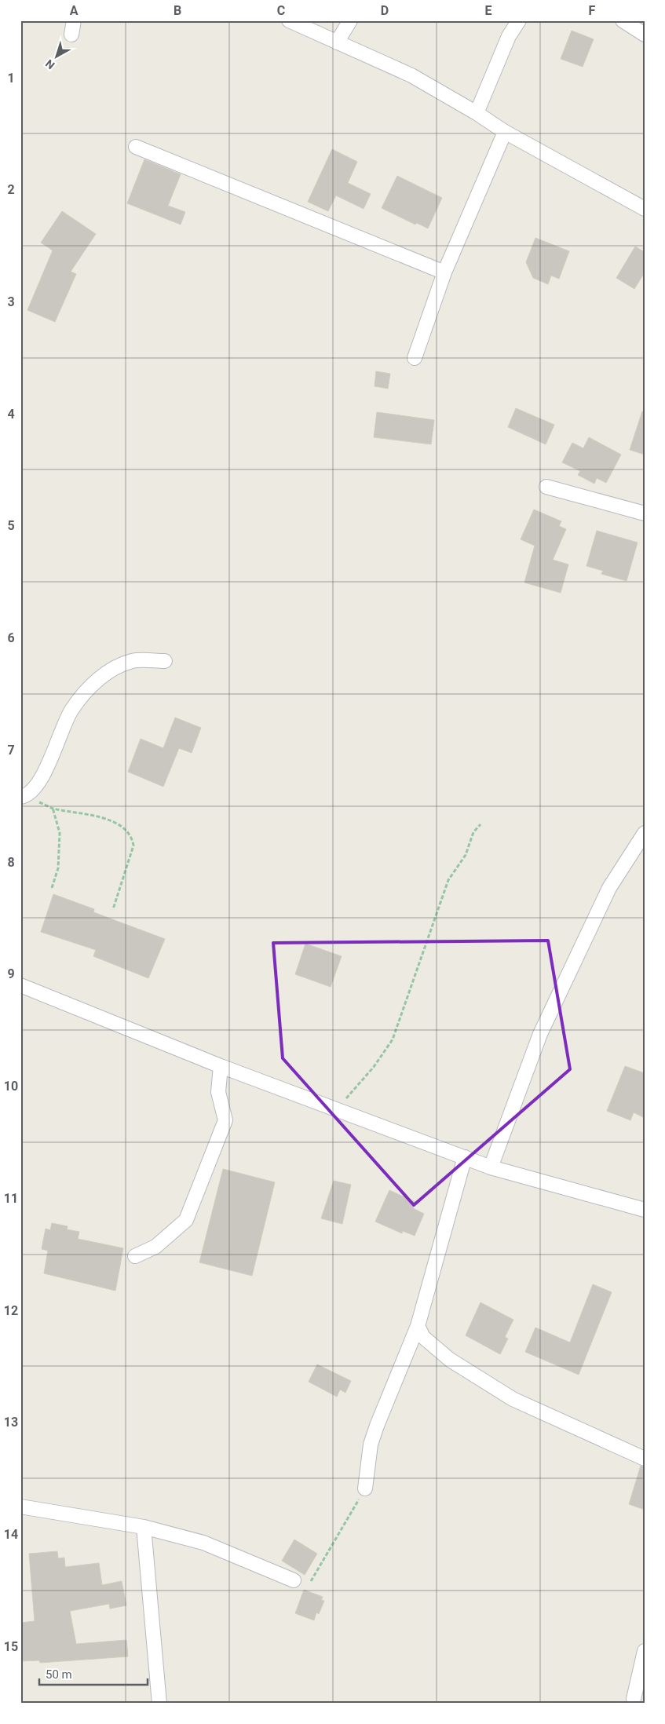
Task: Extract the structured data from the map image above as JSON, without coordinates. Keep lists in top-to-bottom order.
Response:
{
  "scale_bar": "50 m",
  "north": "bottom left",
  "grid": {
    "columns": [
      "A",
      "B",
      "C",
      "D",
      "E",
      "F"
    ],
    "rows": [
      "1",
      "2",
      "3",
      "4",
      "5",
      "6",
      "7",
      "8",
      "9",
      "10",
      "11",
      "12",
      "13",
      "14",
      "15"
    ]
  }
}
